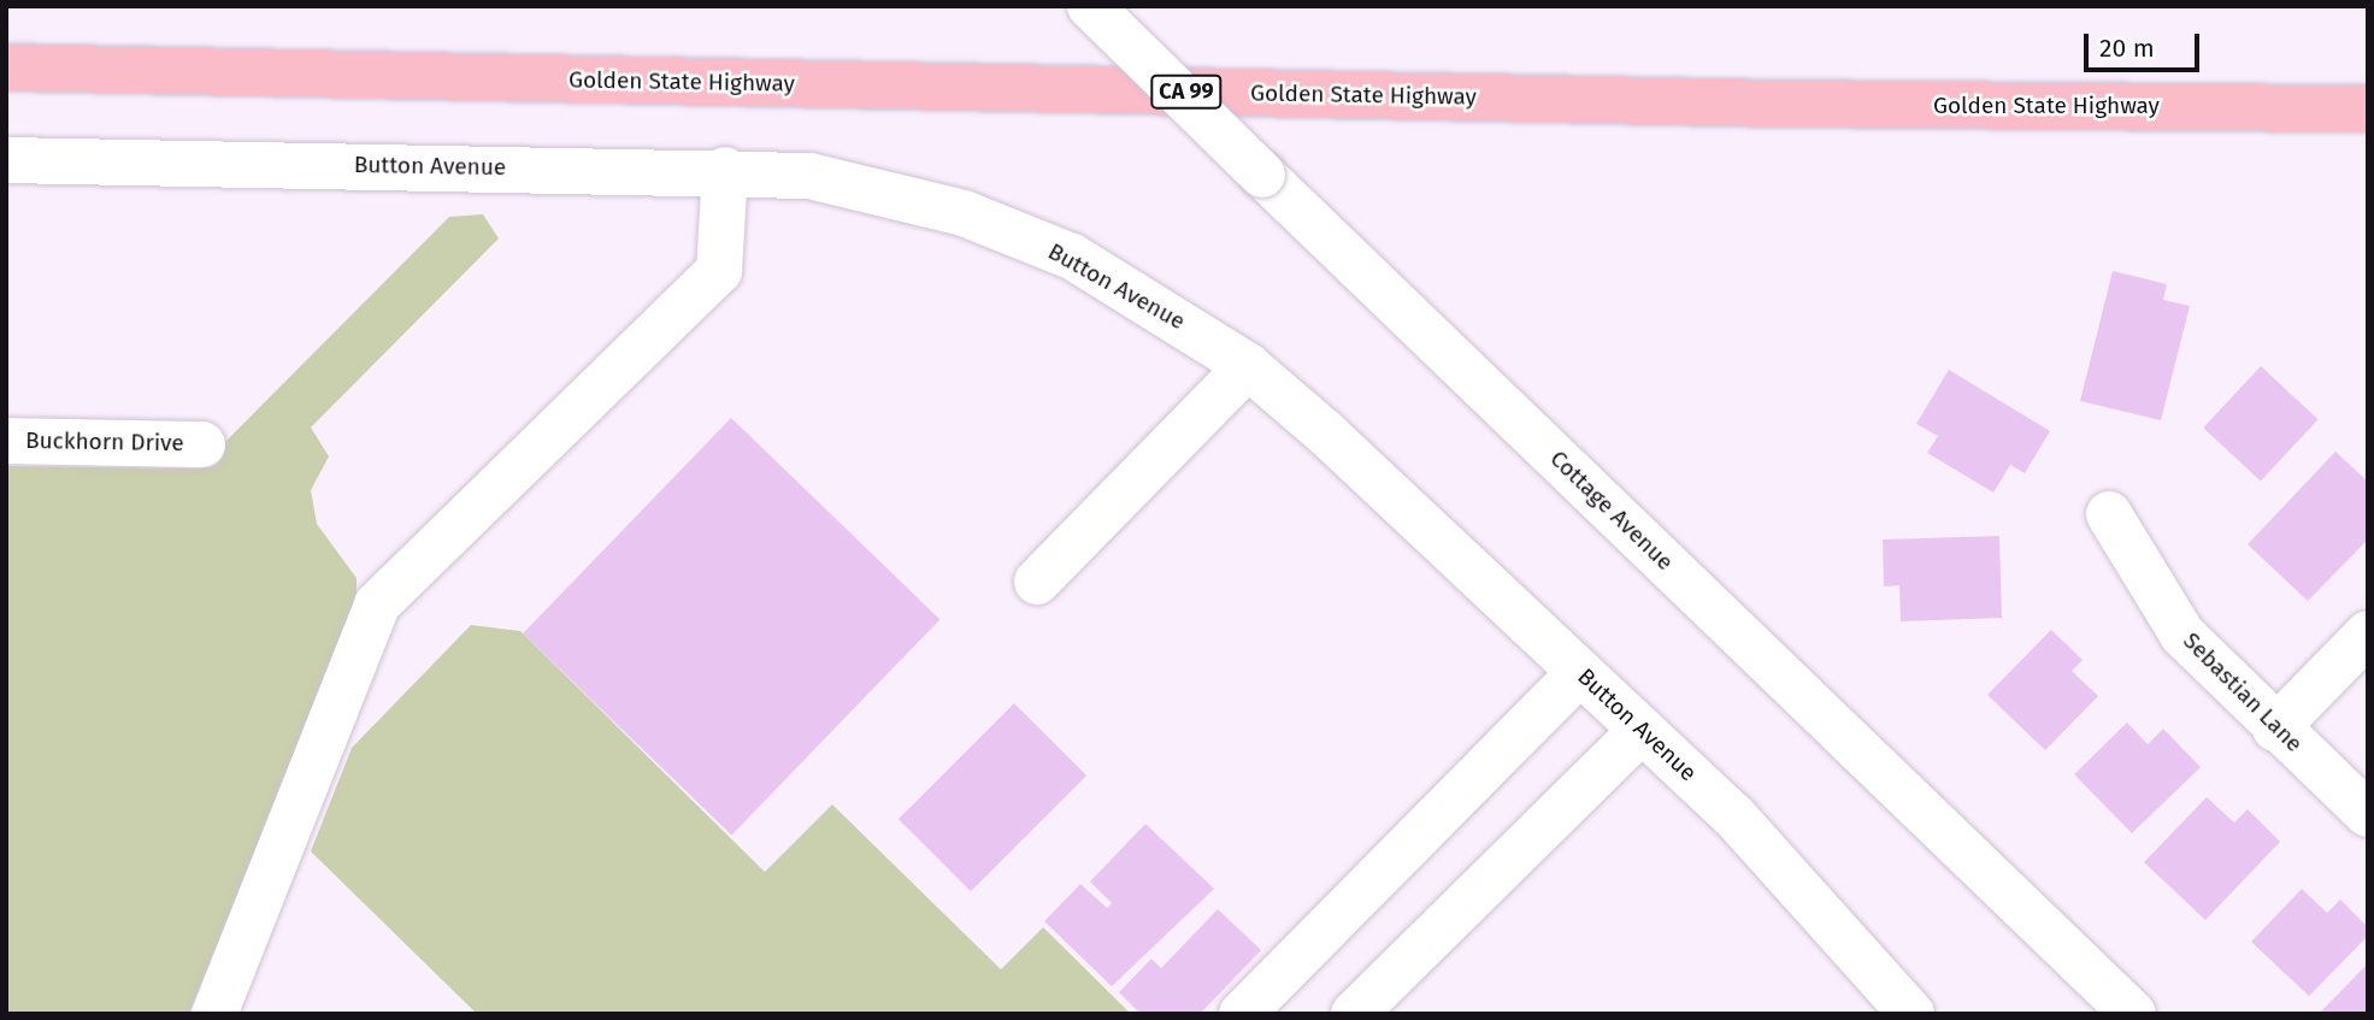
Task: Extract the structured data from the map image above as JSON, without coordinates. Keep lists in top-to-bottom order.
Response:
{
  "streets": {
    "highway": ["Golden State Highway", "CA 99"],
    "street": [
      "Button Avenue",
      "Buckhorn Drive",
      "Cottage Avenue",
      "Sebastian Lane"
    ]
  },
  "scale_bar": "20 m"
}
